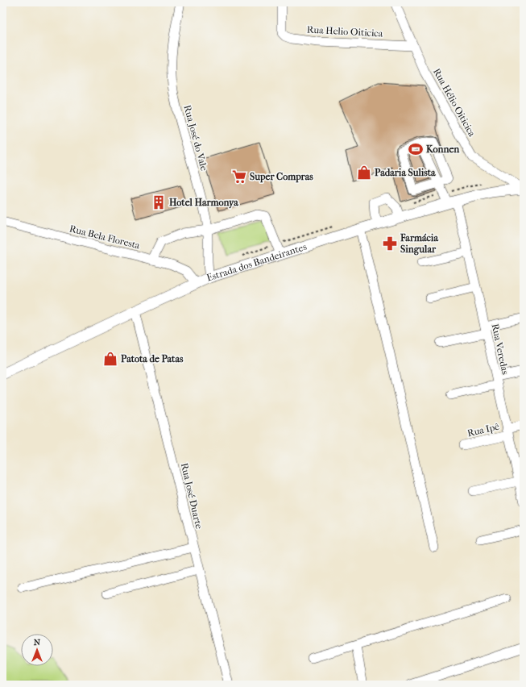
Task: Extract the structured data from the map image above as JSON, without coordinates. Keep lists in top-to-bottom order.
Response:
{
  "streets": {
    "main road": ["Estrada dos Bandeirantes"],
    "street": [
      "Rua Helio Oiticica",
      "Rua Hélio Oiticica",
      "Rua José do Vale",
      "Rua Bela Floresta",
      "Rua Veredas",
      "Rua Ipê",
      "Rua José Duarte"
    ]
  },
  "crossings": [
    ["Rua Helio Oiticica", "Rua Hélio Oiticica"],
    ["Rua Hélio Oiticica", "Estrada dos Bandeirantes"],
    ["Rua José do Vale", "Estrada dos Bandeirantes"],
    ["Rua Bela Floresta", "Estrada dos Bandeirantes"],
    ["Estrada dos Bandeirantes", "Rua Veredas"],
    ["Estrada dos Bandeirantes", "Rua José Duarte"],
    ["Rua Veredas", "Rua Ipê"]
  ],
  "places": {
    "sports": ["Konnen"],
    "shop": ["Padaria Sulista", "Patota de Patas"],
    "supermarket": ["Super Compras"],
    "building": ["Hotel Harmonya"],
    "pharmacy": ["Farmácia Singular"]
  },
  "north": "top"
}
